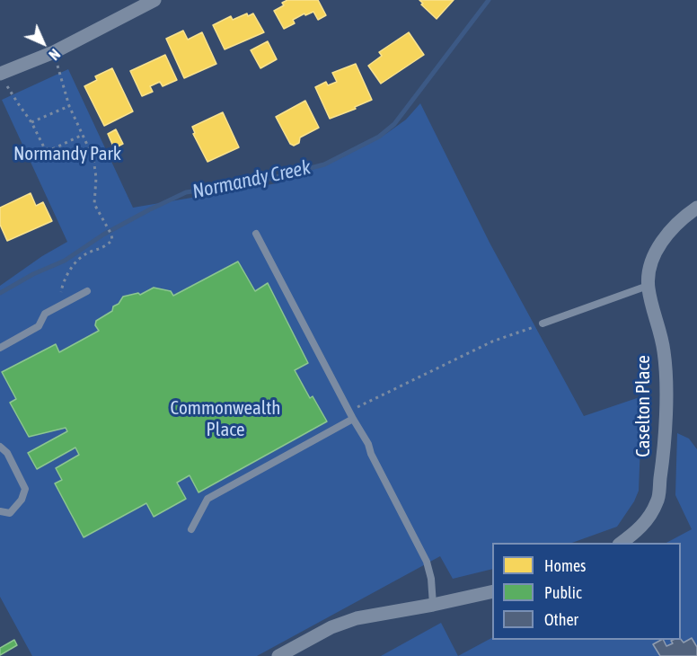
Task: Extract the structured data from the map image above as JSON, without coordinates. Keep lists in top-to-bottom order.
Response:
{
  "streets": {
    "street": ["Caselton Place"]
  },
  "water": ["Normandy Creek"],
  "parks": ["Normandy Park", "Commonwealth Place"],
  "legend": ["Homes", "Public", "Other"],
  "north": "bottom right"
}
